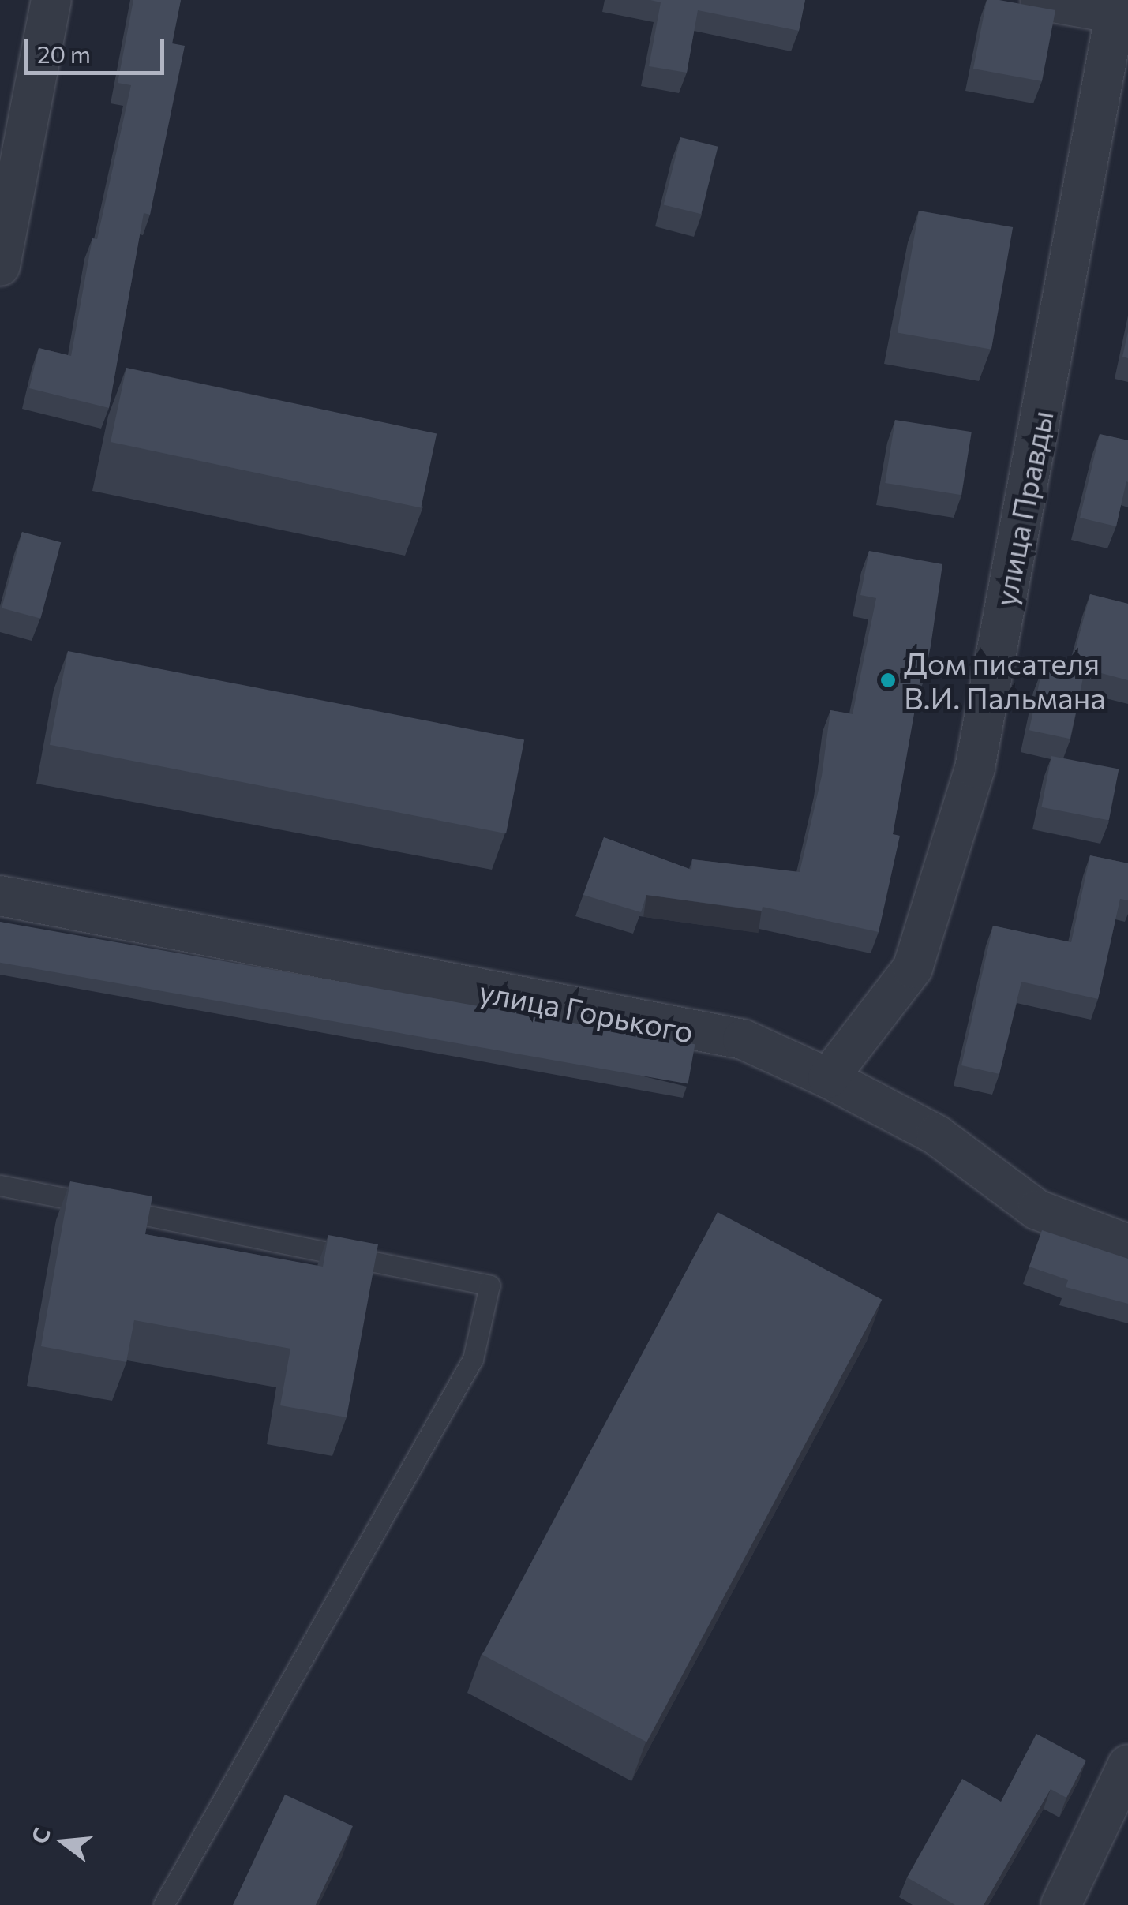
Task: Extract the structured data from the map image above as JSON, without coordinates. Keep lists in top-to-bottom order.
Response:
{
  "streets": {
    "street": ["улица Правды", "улица Горького"]
  },
  "crossings": [
    ["улица Правды", "улица Горького"]
  ],
  "places": ["Дом писателя В.И. Пальмана"],
  "scale_bar": "20 m",
  "north": "left"
}
